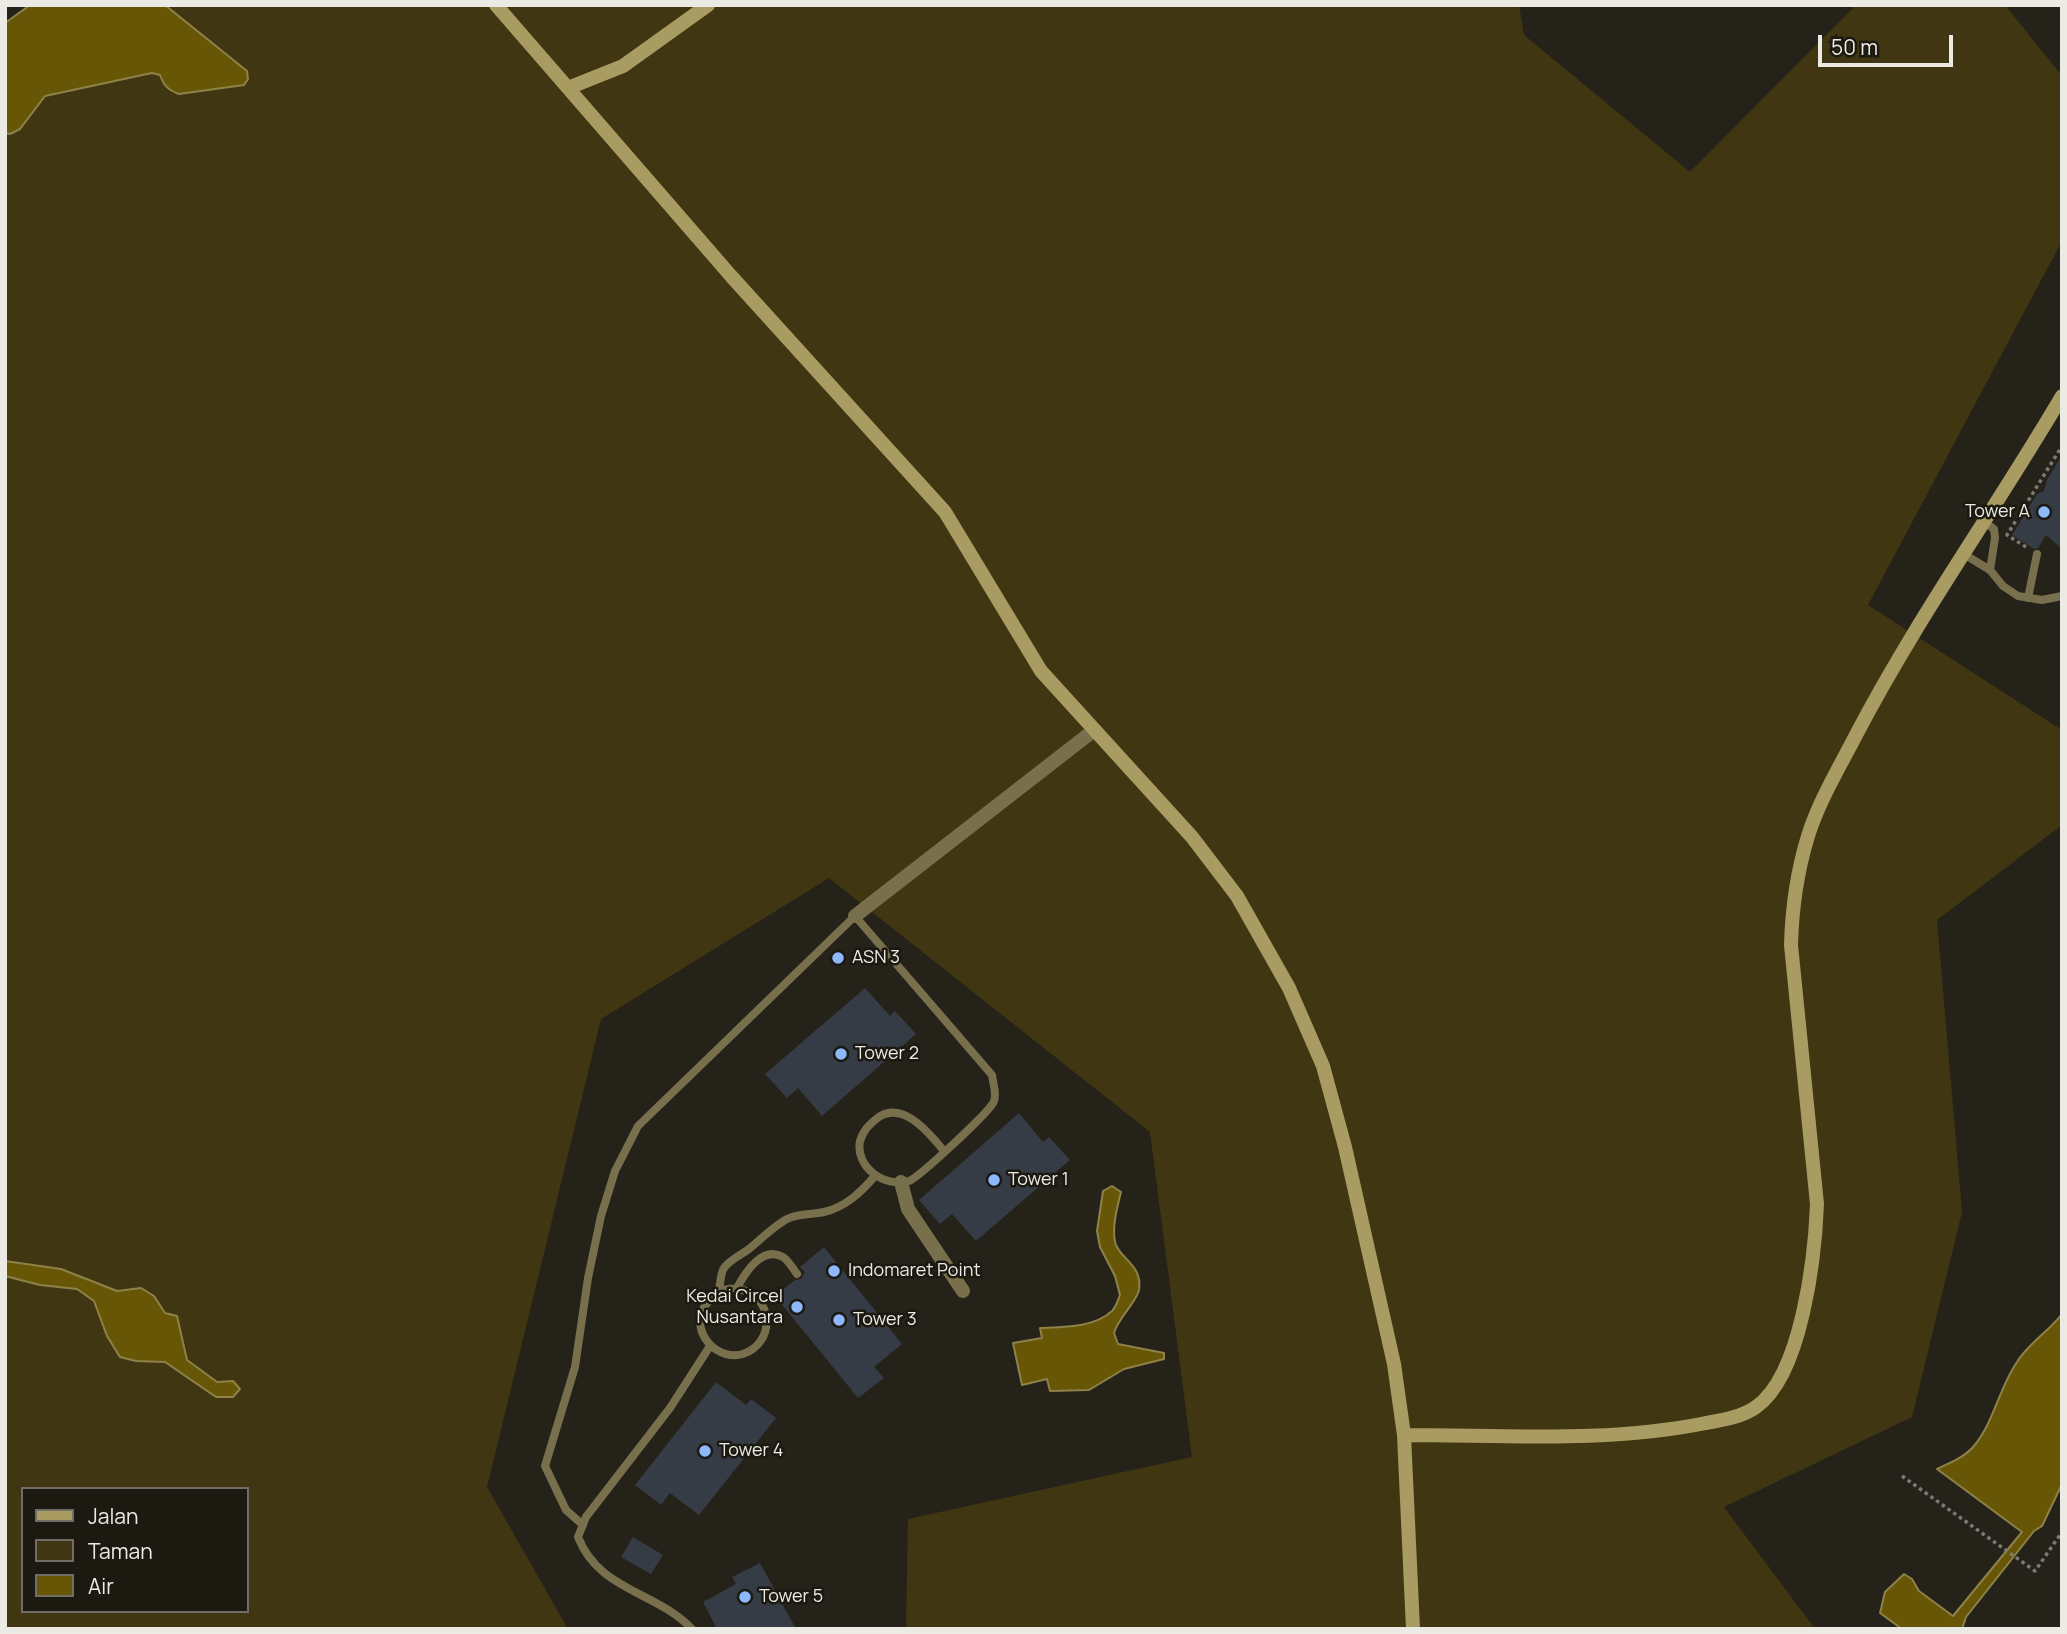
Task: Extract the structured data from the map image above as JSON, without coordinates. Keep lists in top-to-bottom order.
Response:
{
  "places": [
    "Tower A",
    "ASN 3",
    "Tower 2",
    "Tower 1",
    "Indomaret Point",
    "Kedai Circel Nusantara",
    "Tower 3",
    "Tower 4",
    "Tower 5"
  ],
  "legend": ["Jalan", "Taman", "Air"],
  "scale_bar": "50 m"
}
